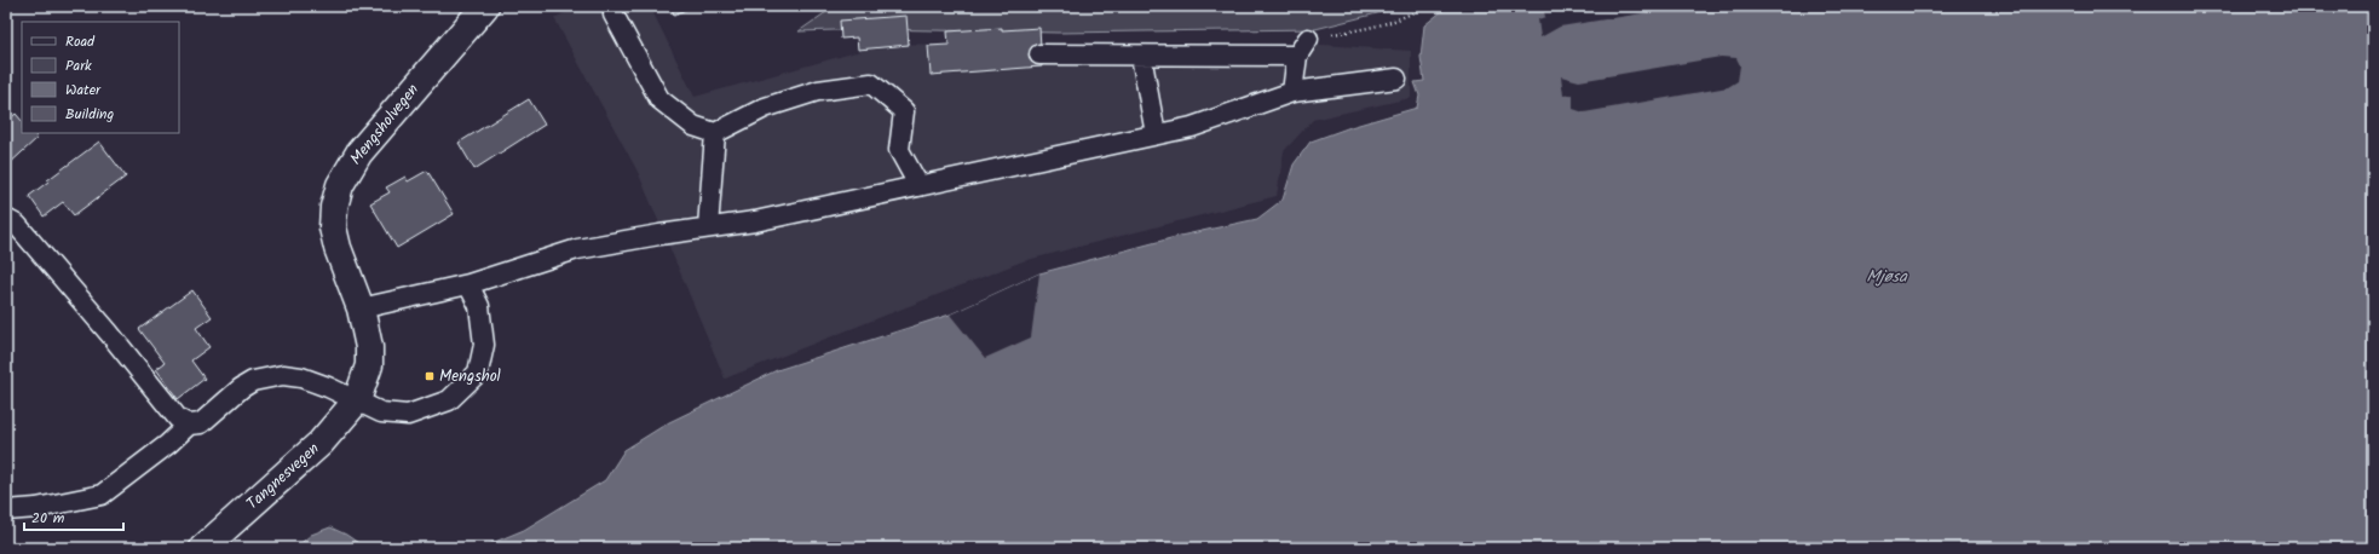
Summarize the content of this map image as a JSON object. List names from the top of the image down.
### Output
{
  "streets": {
    "main road": ["Mengsholvegen", "Tangnesvegen"]
  },
  "crossings": [
    ["Mengsholvegen", "Tangnesvegen"]
  ],
  "water": ["Mjøsa"],
  "places": {
    "transit": ["Mengshol"]
  },
  "legend": [
    "Road",
    "Park",
    "Water",
    "Building"
  ],
  "scale_bar": "20 m"
}
